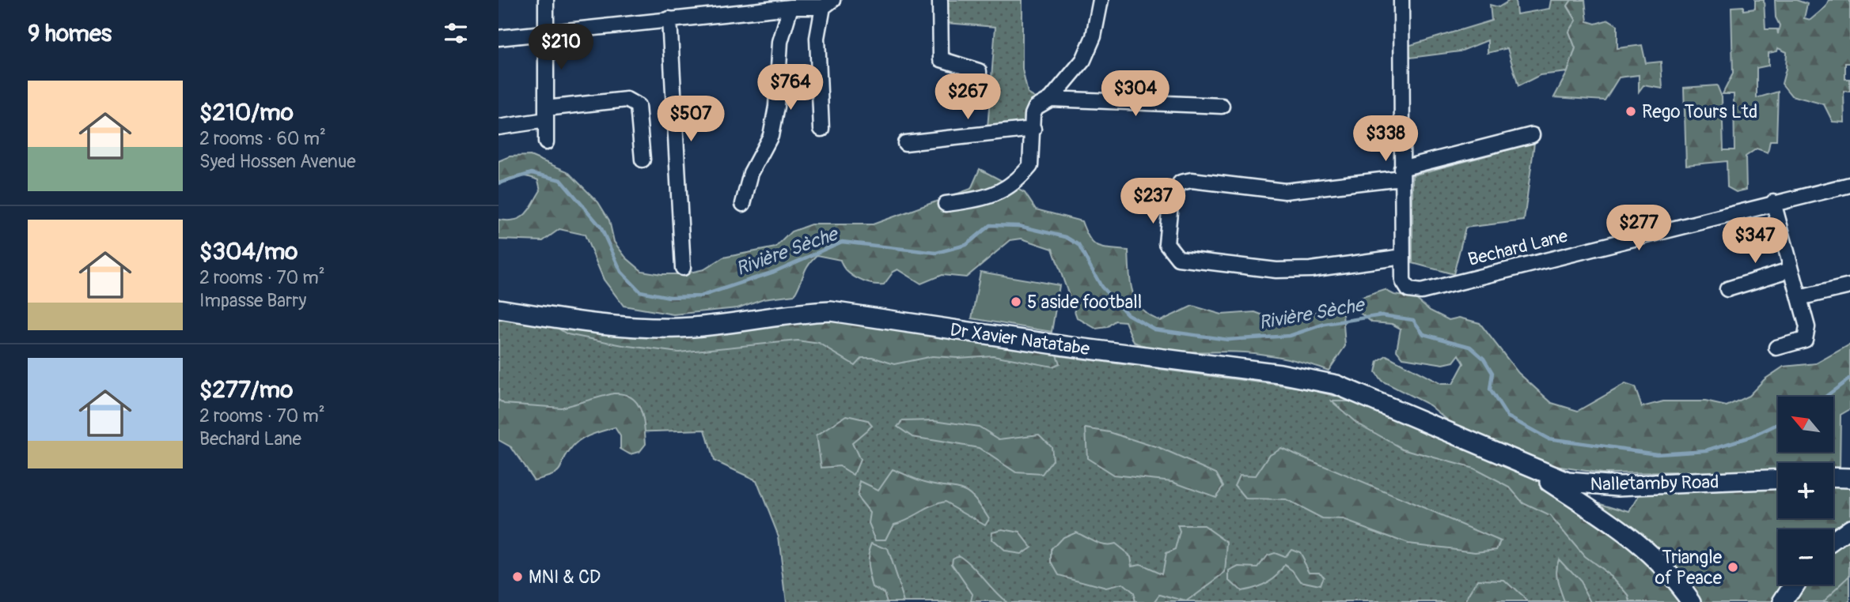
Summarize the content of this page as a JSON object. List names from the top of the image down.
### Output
{
  "streets": {
    "main road": ["Dr Xavier Natatabe", "Nalletamby Road"],
    "street": ["Bechard Lane"]
  },
  "crossings": [
    ["Dr Xavier Natatabe", "Nalletamby Road"]
  ],
  "water": ["Rivière Sèche"],
  "places": [
    "Rego Tours Ltd",
    "5 aside football",
    "Triangle of Peace",
    "MNI & CD"
  ],
  "north": "top left",
  "page": {
    "heading": "9 homes",
    "price": [
      "$210",
      "$764",
      "$304",
      "$267",
      "$507",
      "$338",
      "$237",
      "$277",
      "$347"
    ],
    "list": [
      {
        "name": "$210/mo",
        "note": "2 rooms · 60 m² · Syed Hossen Avenue"
      },
      {
        "name": "$304/mo",
        "note": "2 rooms · 70 m² · Impasse Barry"
      },
      {
        "name": "$277/mo",
        "note": "2 rooms · 70 m² · Bechard Lane"
      }
    ],
    "map_buttons": ["+", "−"]
  }
}
